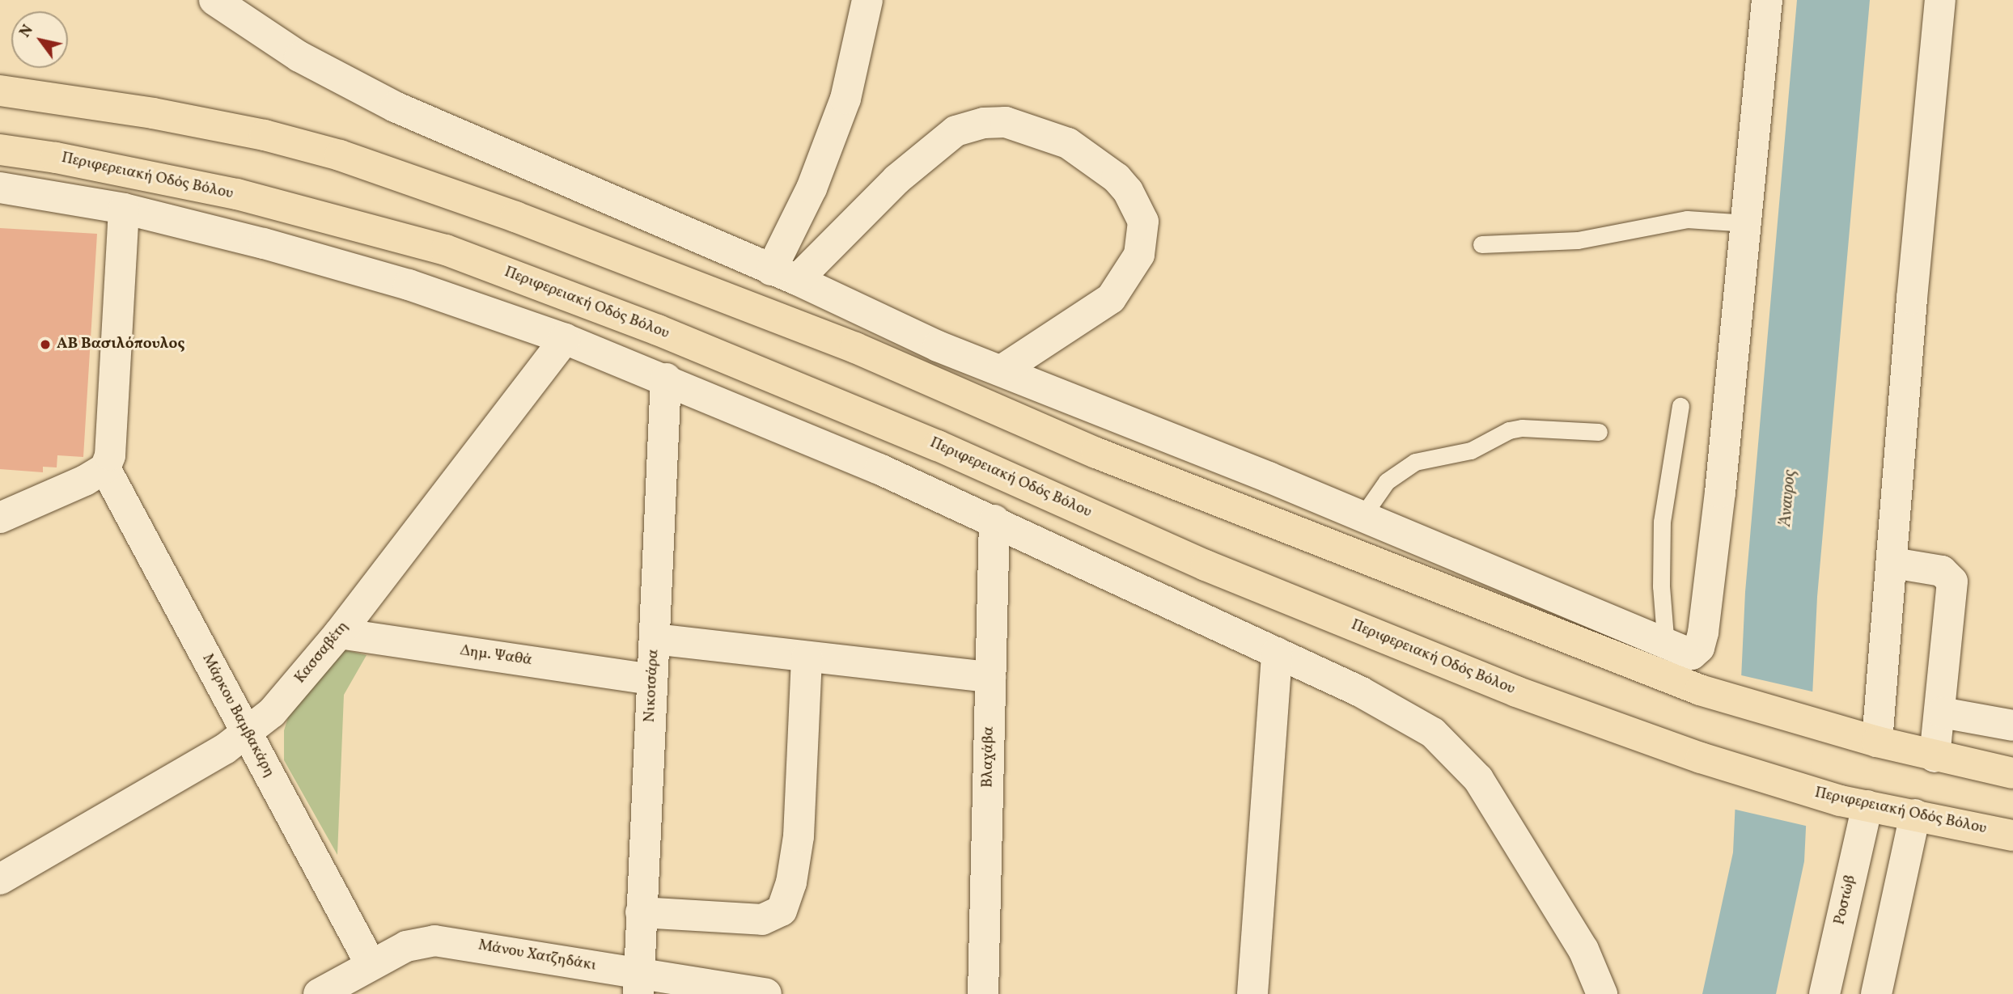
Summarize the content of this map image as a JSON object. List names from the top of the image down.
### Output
{
  "streets": {
    "main road": ["Περιφερειακή Οδός Βόλου"],
    "street": [
      "Κασσαβέτη",
      "Δημ. Ψαθά",
      "Νικοτσάρα",
      "Μάρκου Βαμβακάρη",
      "Βλαχάβα",
      "Ροστώβ",
      "Μάνου Χατζηδάκι"
    ]
  },
  "crossings": [
    ["Περιφερειακή Οδός Βόλου", "Ροστώβ"],
    ["Κασσαβέτη", "Δημ. Ψαθά"],
    ["Κασσαβέτη", "Μάρκου Βαμβακάρη"],
    ["Δημ. Ψαθά", "Νικοτσάρα"],
    ["Νικοτσάρα", "Μάνου Χατζηδάκι"],
    ["Μάρκου Βαμβακάρη", "Μάνου Χατζηδάκι"]
  ],
  "water": ["Άναυρος"],
  "places": ["ΑΒ Βασιλόπουλος"],
  "north": "top left"
}
